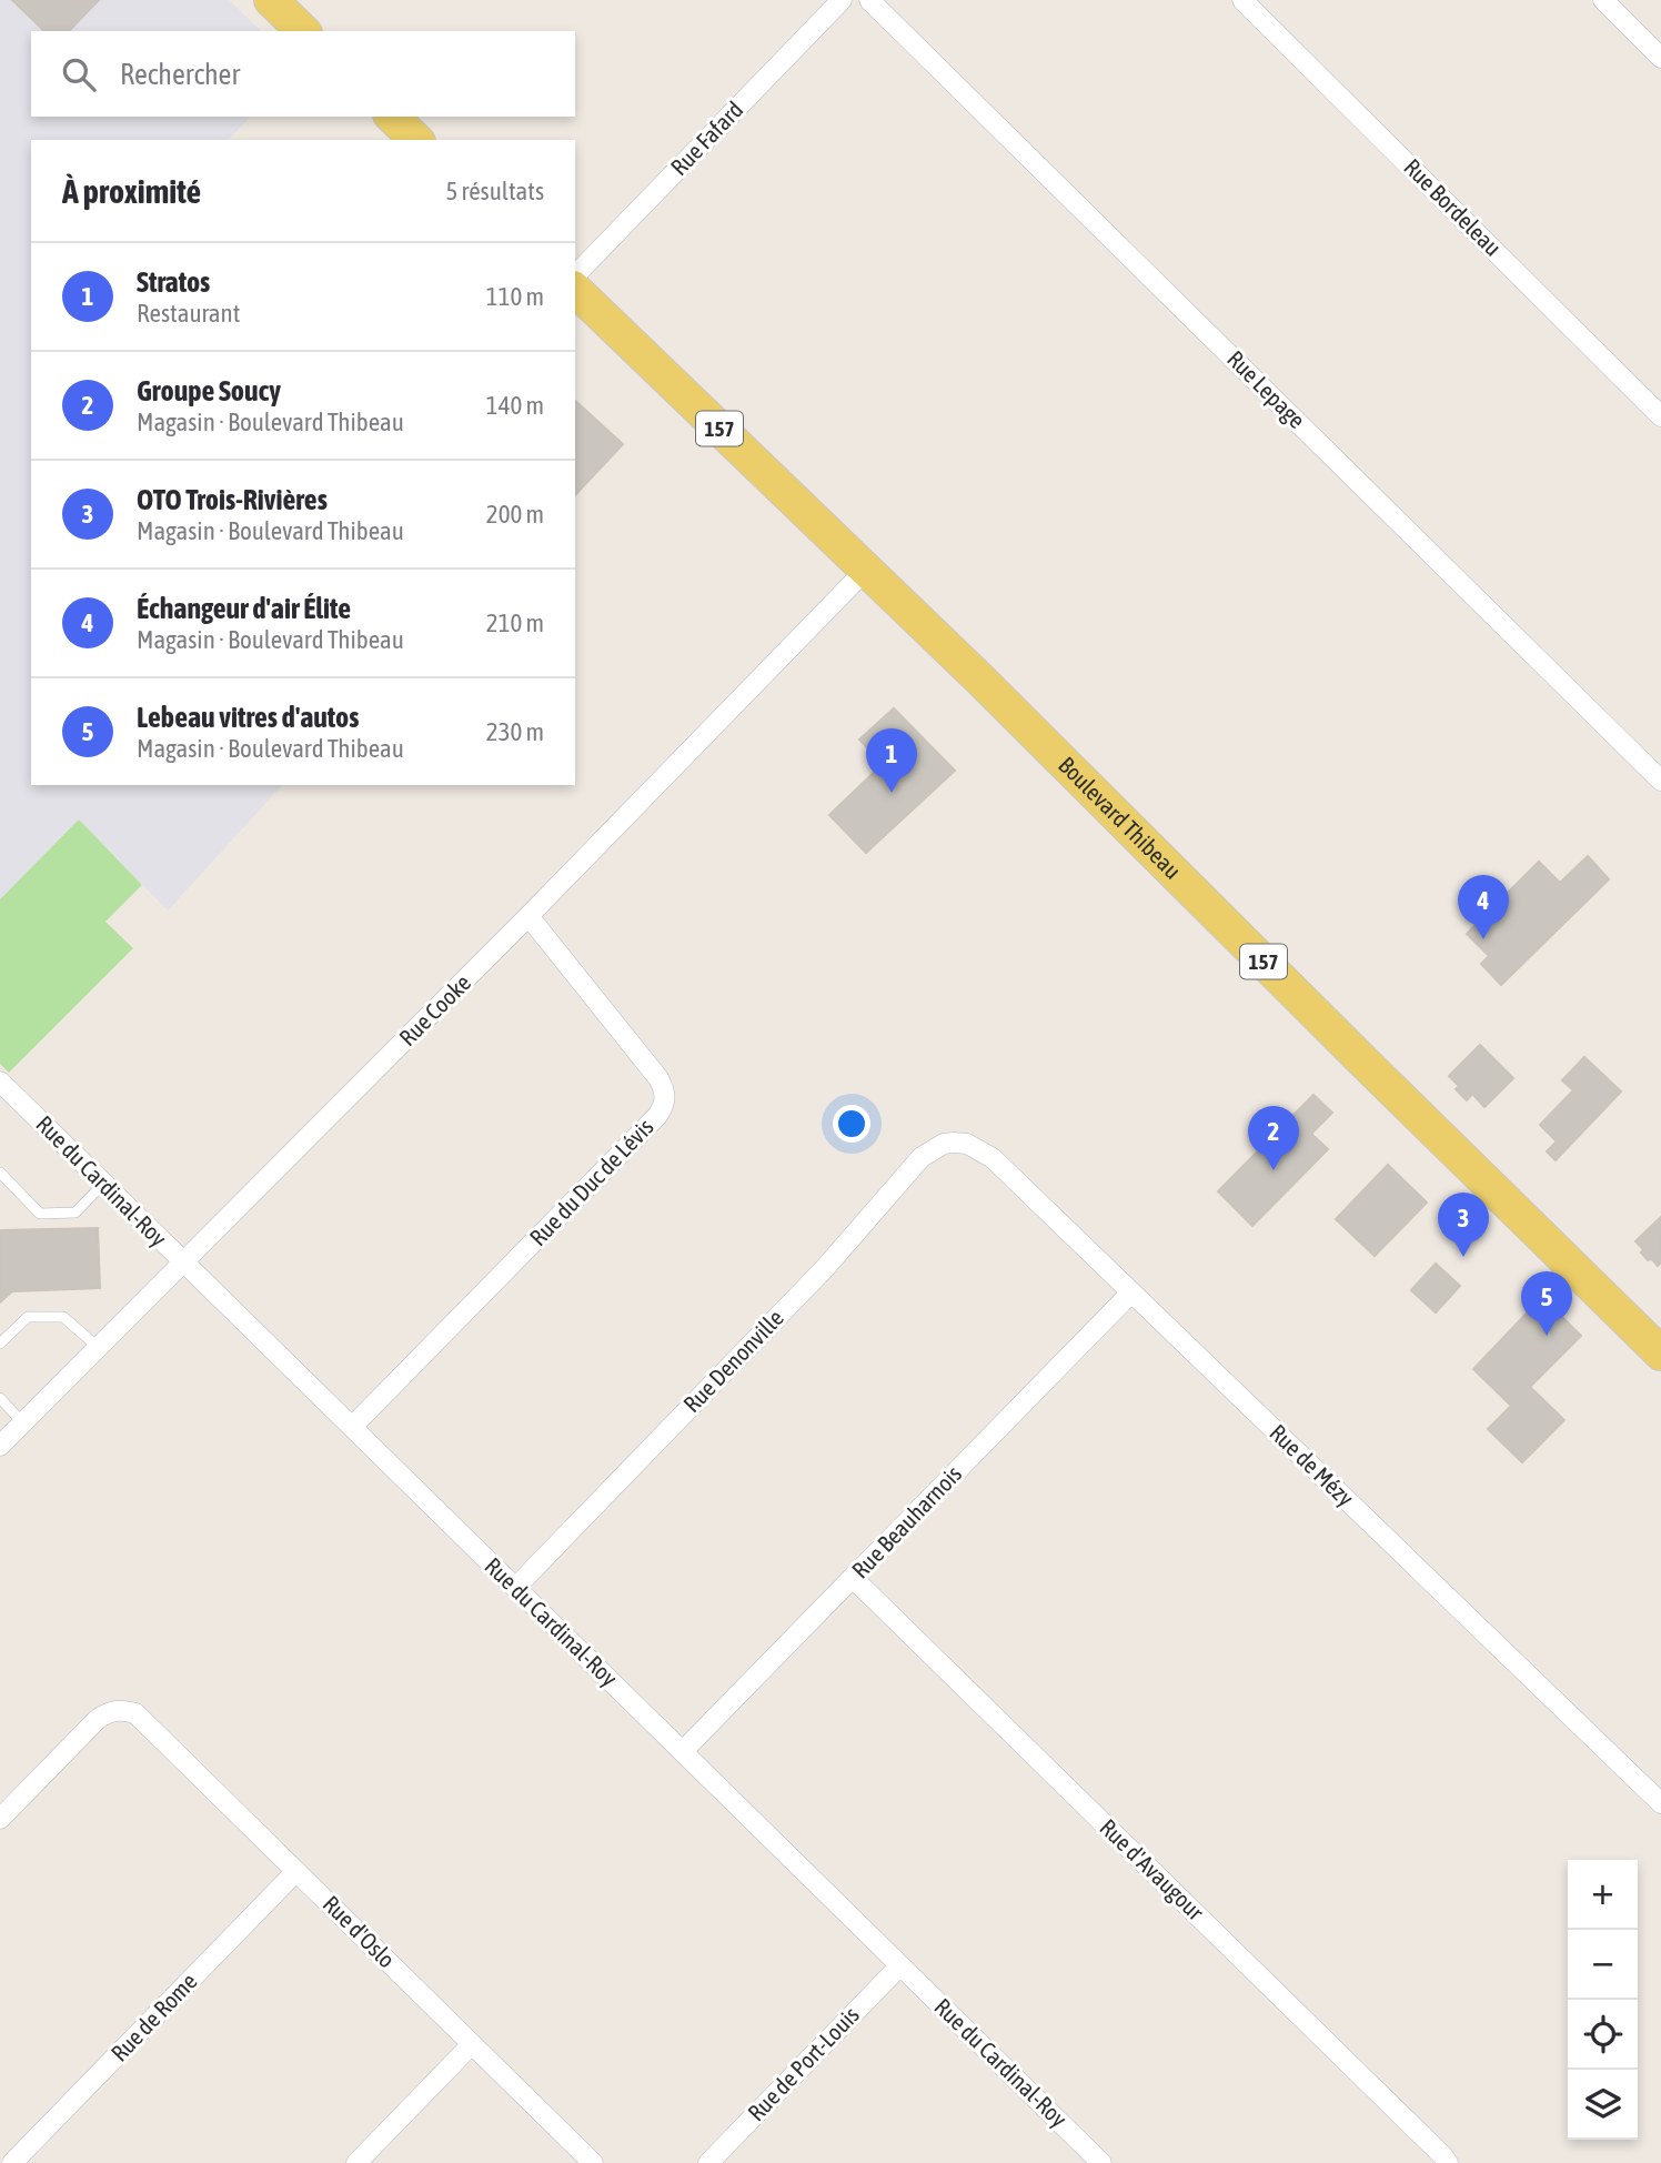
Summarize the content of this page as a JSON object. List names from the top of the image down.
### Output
{
  "streets": {
    "main road": ["157", "Boulevard Thibeau"],
    "street": [
      "Rue Fafard",
      "Rue Bordeleau",
      "Rue Lepage",
      "Rue Cooke",
      "Rue du Cardinal-Roy",
      "Rue du Duc de Lévis",
      "Rue Denonville",
      "Rue de Mézy",
      "Rue Beauharnois",
      "Rue d'Avaugour",
      "Rue d'Oslo",
      "Rue de Rome",
      "Rue de Port-Louis"
    ]
  },
  "crossings": [
    ["Boulevard Thibeau", "Rue Cooke"],
    ["Rue Cooke", "Rue du Cardinal-Roy"],
    ["Rue Cooke", "Rue du Duc de Lévis"],
    ["Rue du Cardinal-Roy", "Rue du Duc de Lévis"],
    ["Rue du Cardinal-Roy", "Rue Denonville"],
    ["Rue du Cardinal-Roy", "Rue Beauharnois"],
    ["Rue du Cardinal-Roy", "Rue de Port-Louis"],
    ["Rue Denonville", "Rue de Mézy"],
    ["Rue de Mézy", "Rue Beauharnois"],
    ["Rue Beauharnois", "Rue d'Avaugour"],
    ["Rue d'Oslo", "Rue de Rome"]
  ],
  "page": {
    "search": "Rechercher",
    "heading": ["À proximité", "5 résultats"],
    "list": [
      {
        "mark": "1",
        "name": "Stratos",
        "note": "Restaurant",
        "value": "110 m"
      },
      {
        "mark": "2",
        "name": "Groupe Soucy",
        "note": "Magasin · Boulevard Thibeau",
        "value": "140 m"
      },
      {
        "mark": "3",
        "name": "OTO Trois-Rivières",
        "note": "Magasin · Boulevard Thibeau",
        "value": "200 m"
      },
      {
        "mark": "4",
        "name": "Échangeur d'air Élite",
        "note": "Magasin · Boulevard Thibeau",
        "value": "210 m"
      },
      {
        "mark": "5",
        "name": "Lebeau vitres d'autos",
        "note": "Magasin · Boulevard Thibeau",
        "value": "230 m"
      }
    ],
    "pins": [
      "1",
      "4",
      "2",
      "3",
      "5"
    ],
    "map_buttons": ["+", "−"]
  }
}
